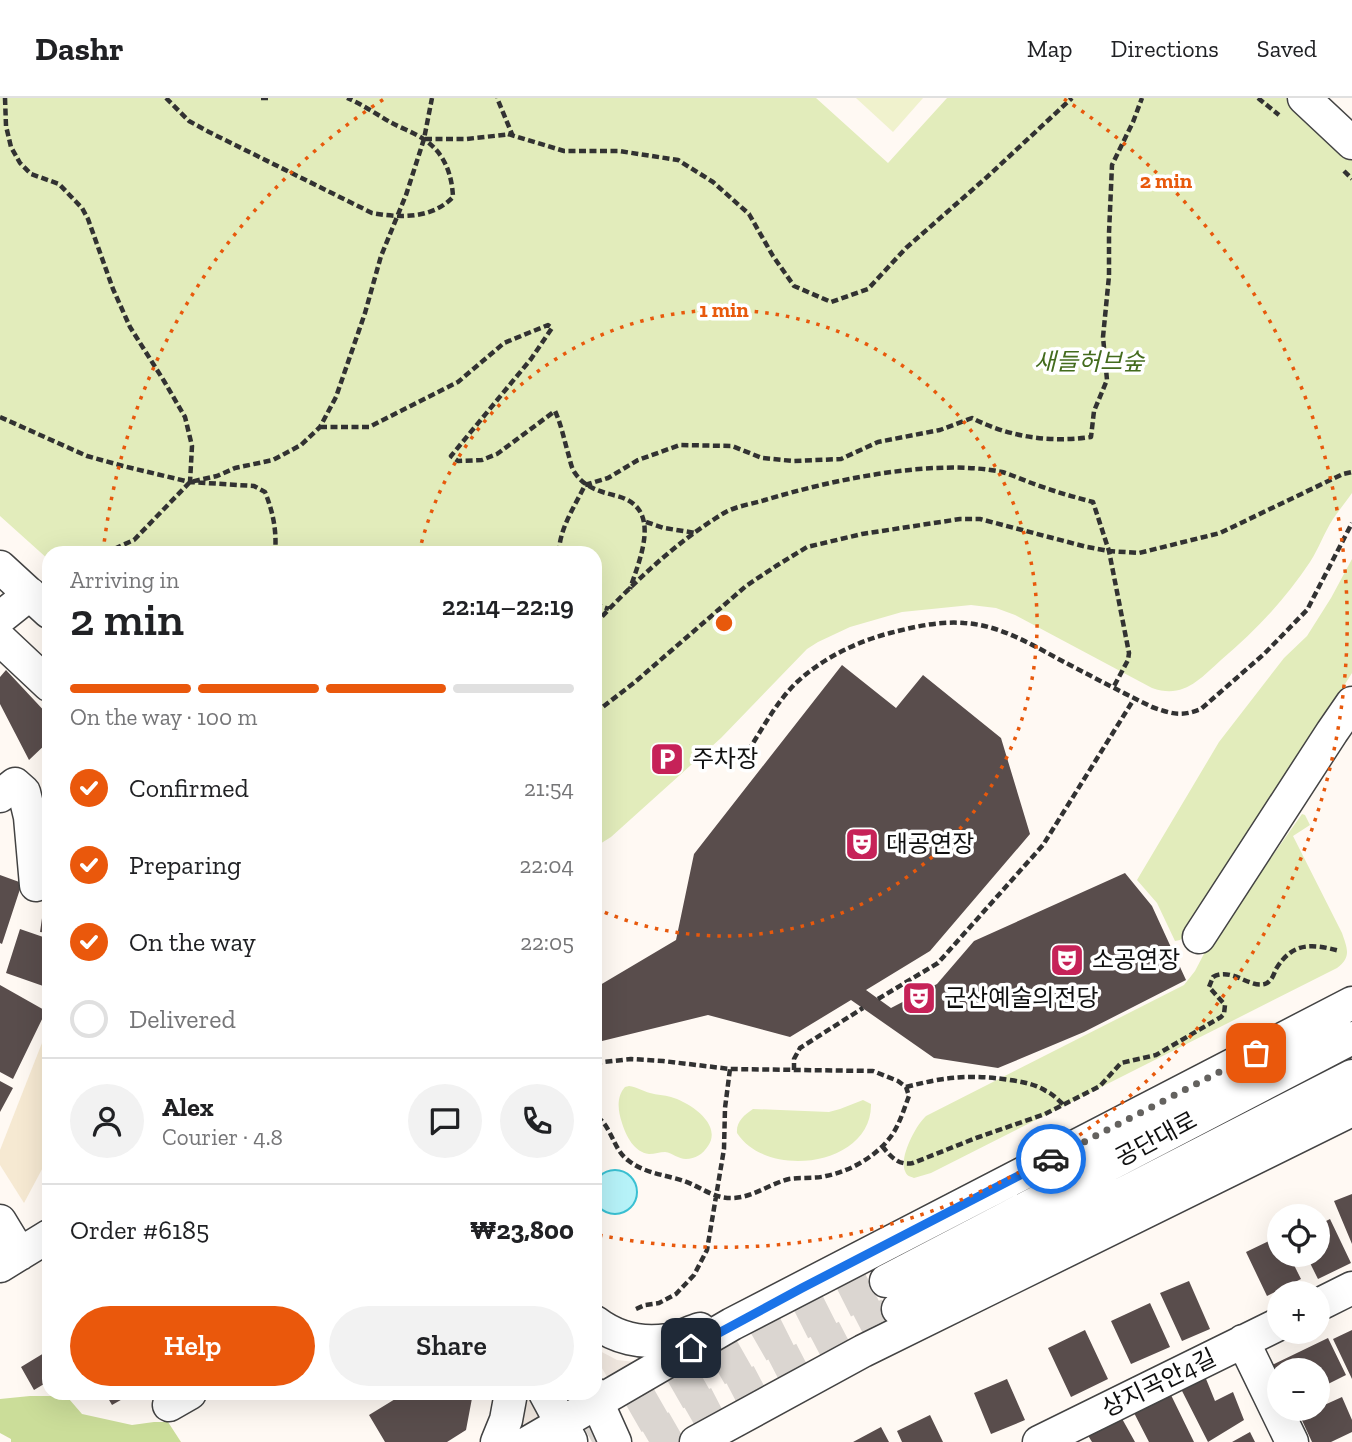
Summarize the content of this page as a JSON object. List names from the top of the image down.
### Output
{
  "streets": {
    "street": ["공단대로", "상지곡안4길"]
  },
  "parks": ["새들허브숲"],
  "places": {
    "parking": ["주차장"],
    "theatre": ["대공연장", "소공연장", "군산예술의전당"]
  },
  "page": {
    "header": "Dashr",
    "nav": ["Map", "Directions", "Saved"],
    "heading": ["2 min", "Arriving in", "22:14–22:19"],
    "panel": [
      "Alex",
      "Courier · 4.8",
      "Order #6185",
      "₩23,800"
    ],
    "bar": "On the way · 100 m",
    "list": [
      ["Confirmed", "21:54"],
      ["Preparing", "22:04"],
      ["On the way", "22:05"],
      "Delivered"
    ],
    "map_buttons": ["+", "−"],
    "buttons": ["Help", "Share"]
  },
  "rings": ["2 min", "1 min"]
}
